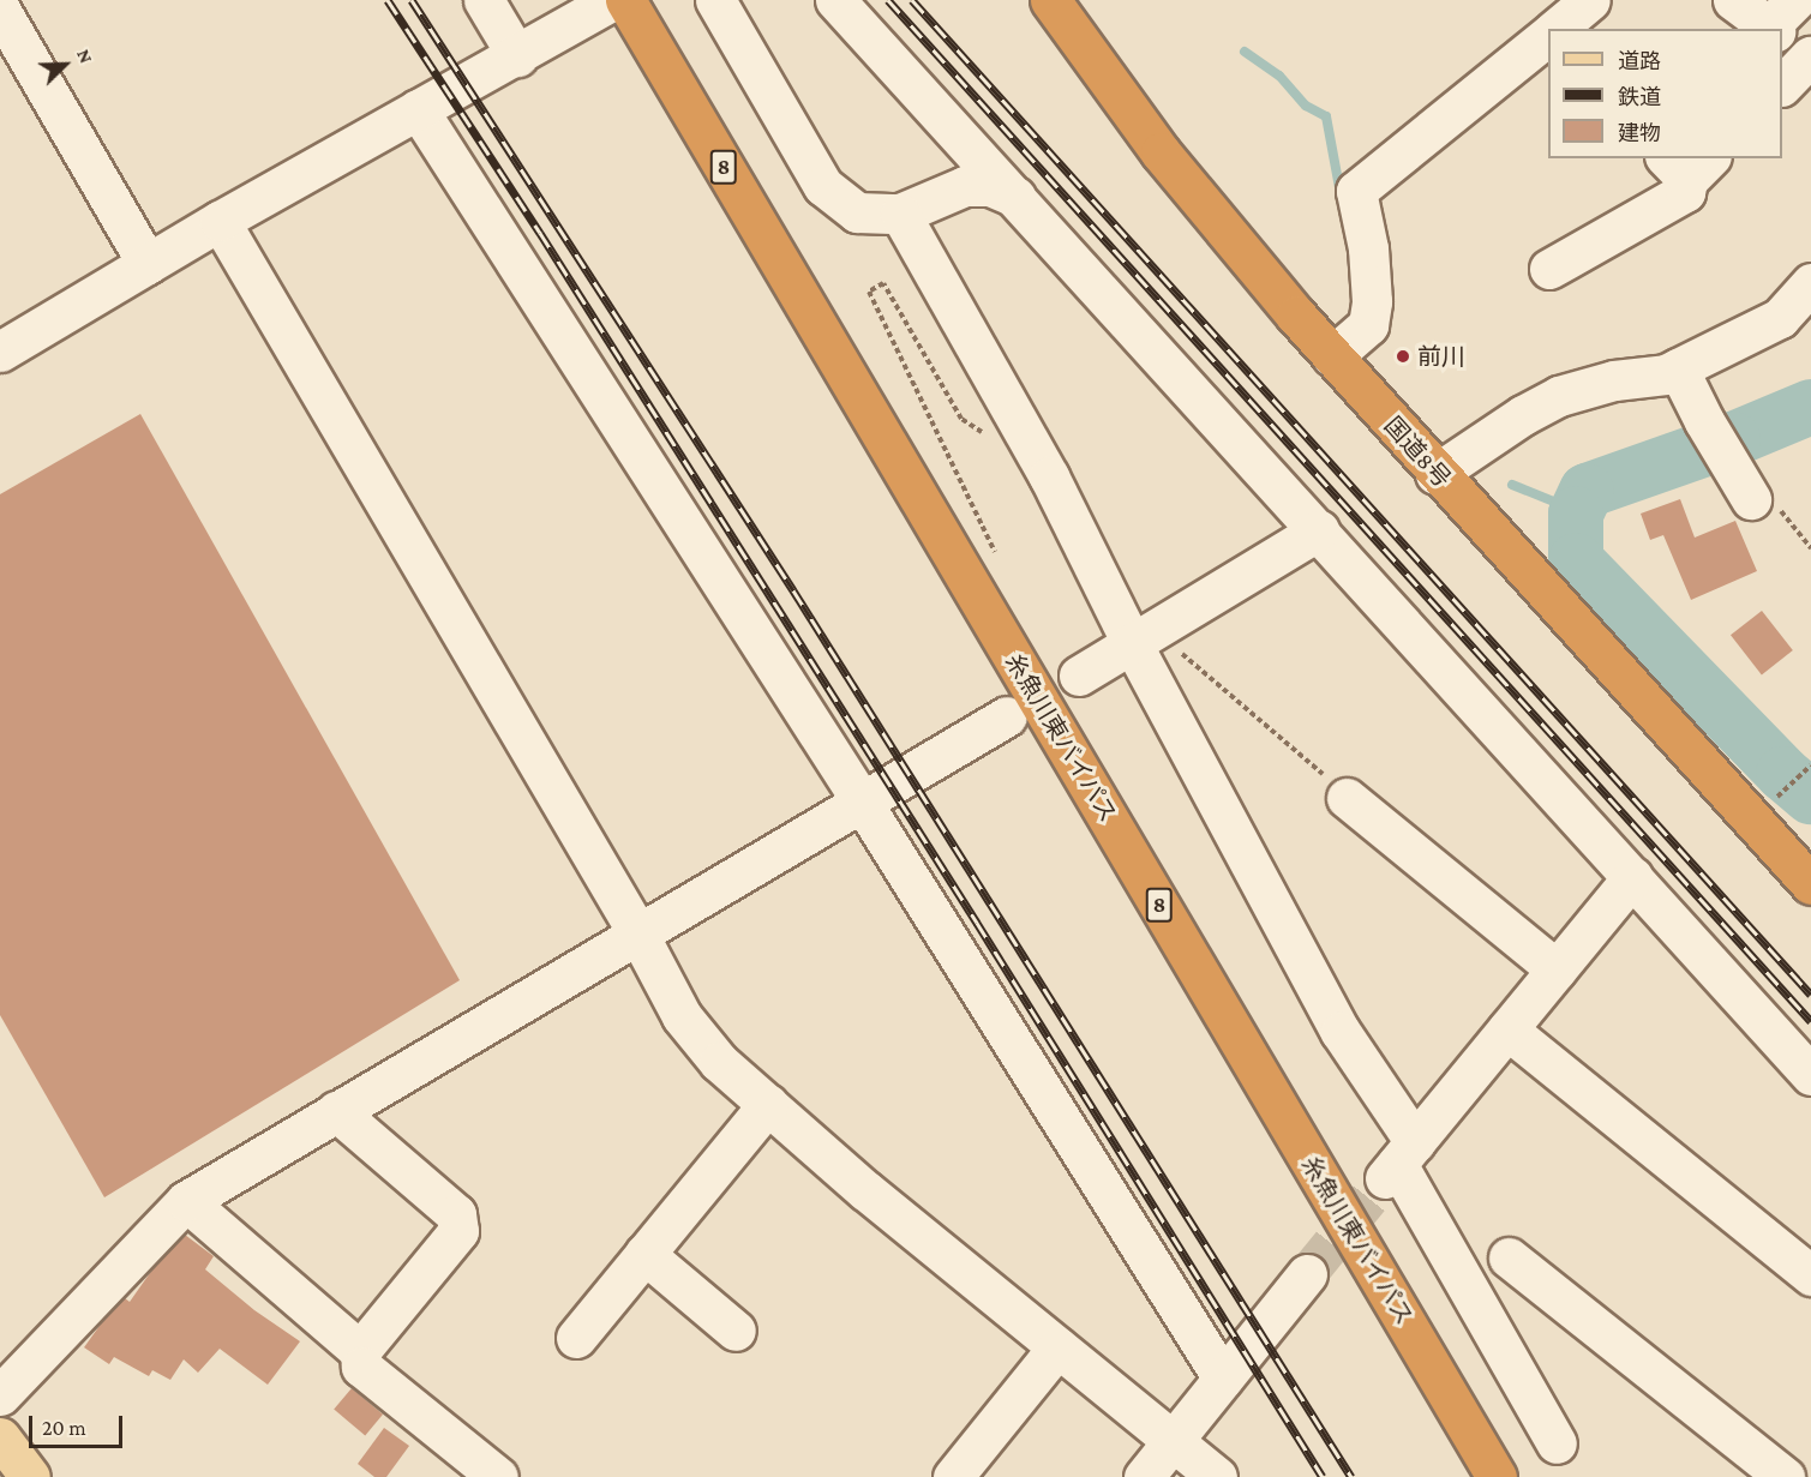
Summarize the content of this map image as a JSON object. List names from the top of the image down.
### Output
{
  "streets": {
    "highway": ["8", "国道8号", "糸魚川東バイパス"]
  },
  "places": ["前川"],
  "legend": ["道路", "鉄道", "建物"],
  "scale_bar": "20 m",
  "north": "top right"
}
